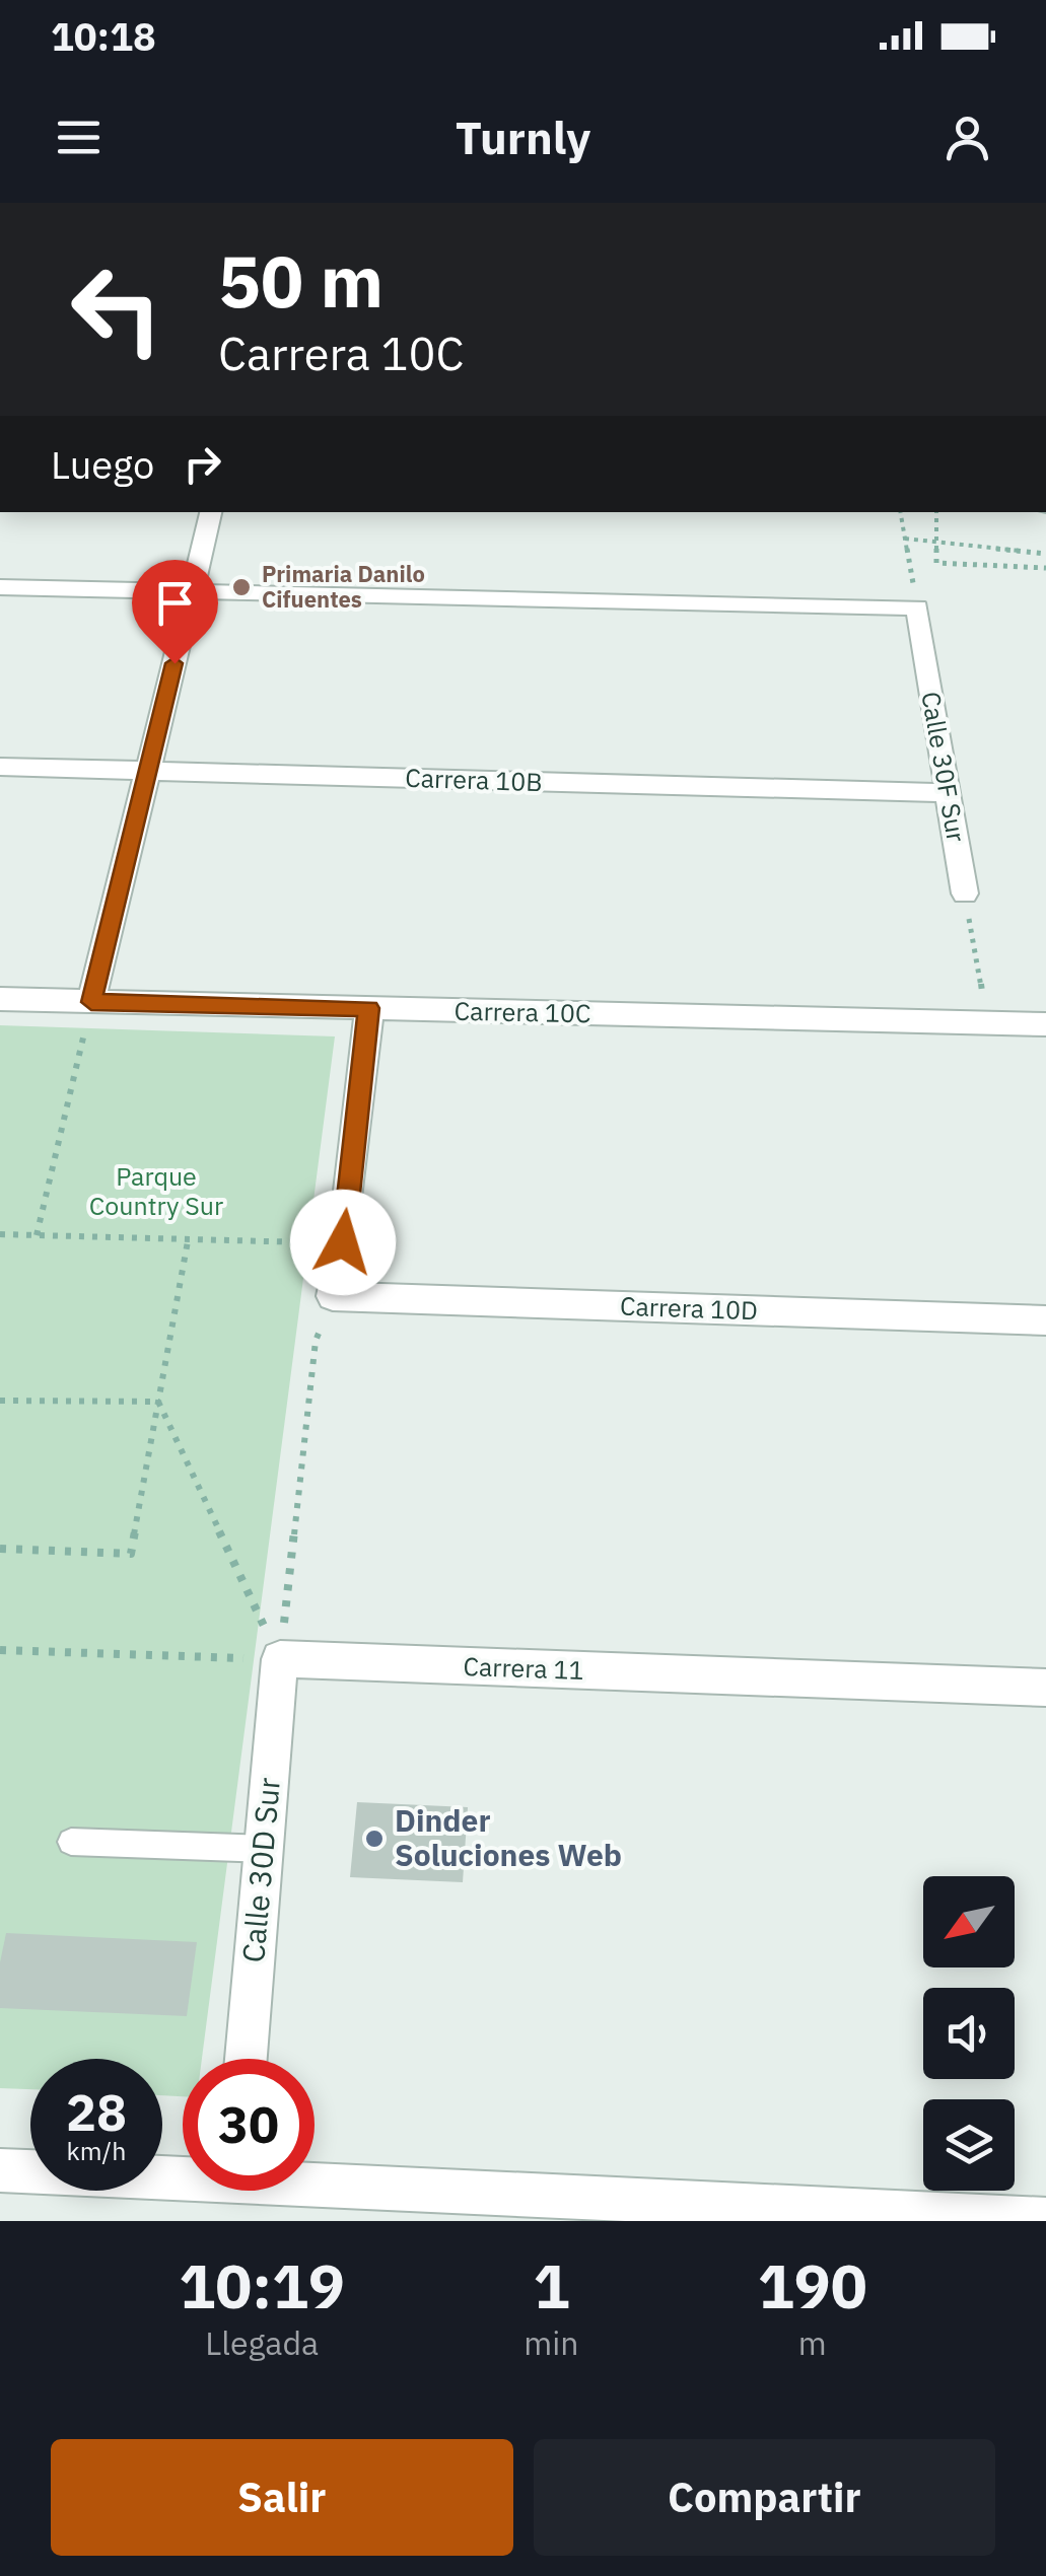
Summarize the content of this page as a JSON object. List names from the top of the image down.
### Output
{
  "streets": {
    "street": [
      "Calle 30F Sur",
      "Carrera 10B",
      "Carrera 10C",
      "Carrera 10D",
      "Carrera 11",
      "Calle 30D Sur"
    ]
  },
  "crossings": [
    ["Calle 30F Sur", "Carrera 10B"],
    ["Carrera 11", "Calle 30D Sur"]
  ],
  "parks": ["Parque Country Sur"],
  "places": ["Primaria Danilo Cifuentes", "Dinder Soluciones Web"],
  "north": "bottom left",
  "page": {
    "status": "10:18",
    "header": "Turnly",
    "turn": ["50 m", "Carrera 10C"],
    "then": "Luego",
    "speed": "28 km/h",
    "limit": "30",
    "eta": [
      "10:19",
      "Llegada",
      "1",
      "min",
      "190",
      "m"
    ],
    "buttons": ["Salir", "Compartir"]
  }
}
